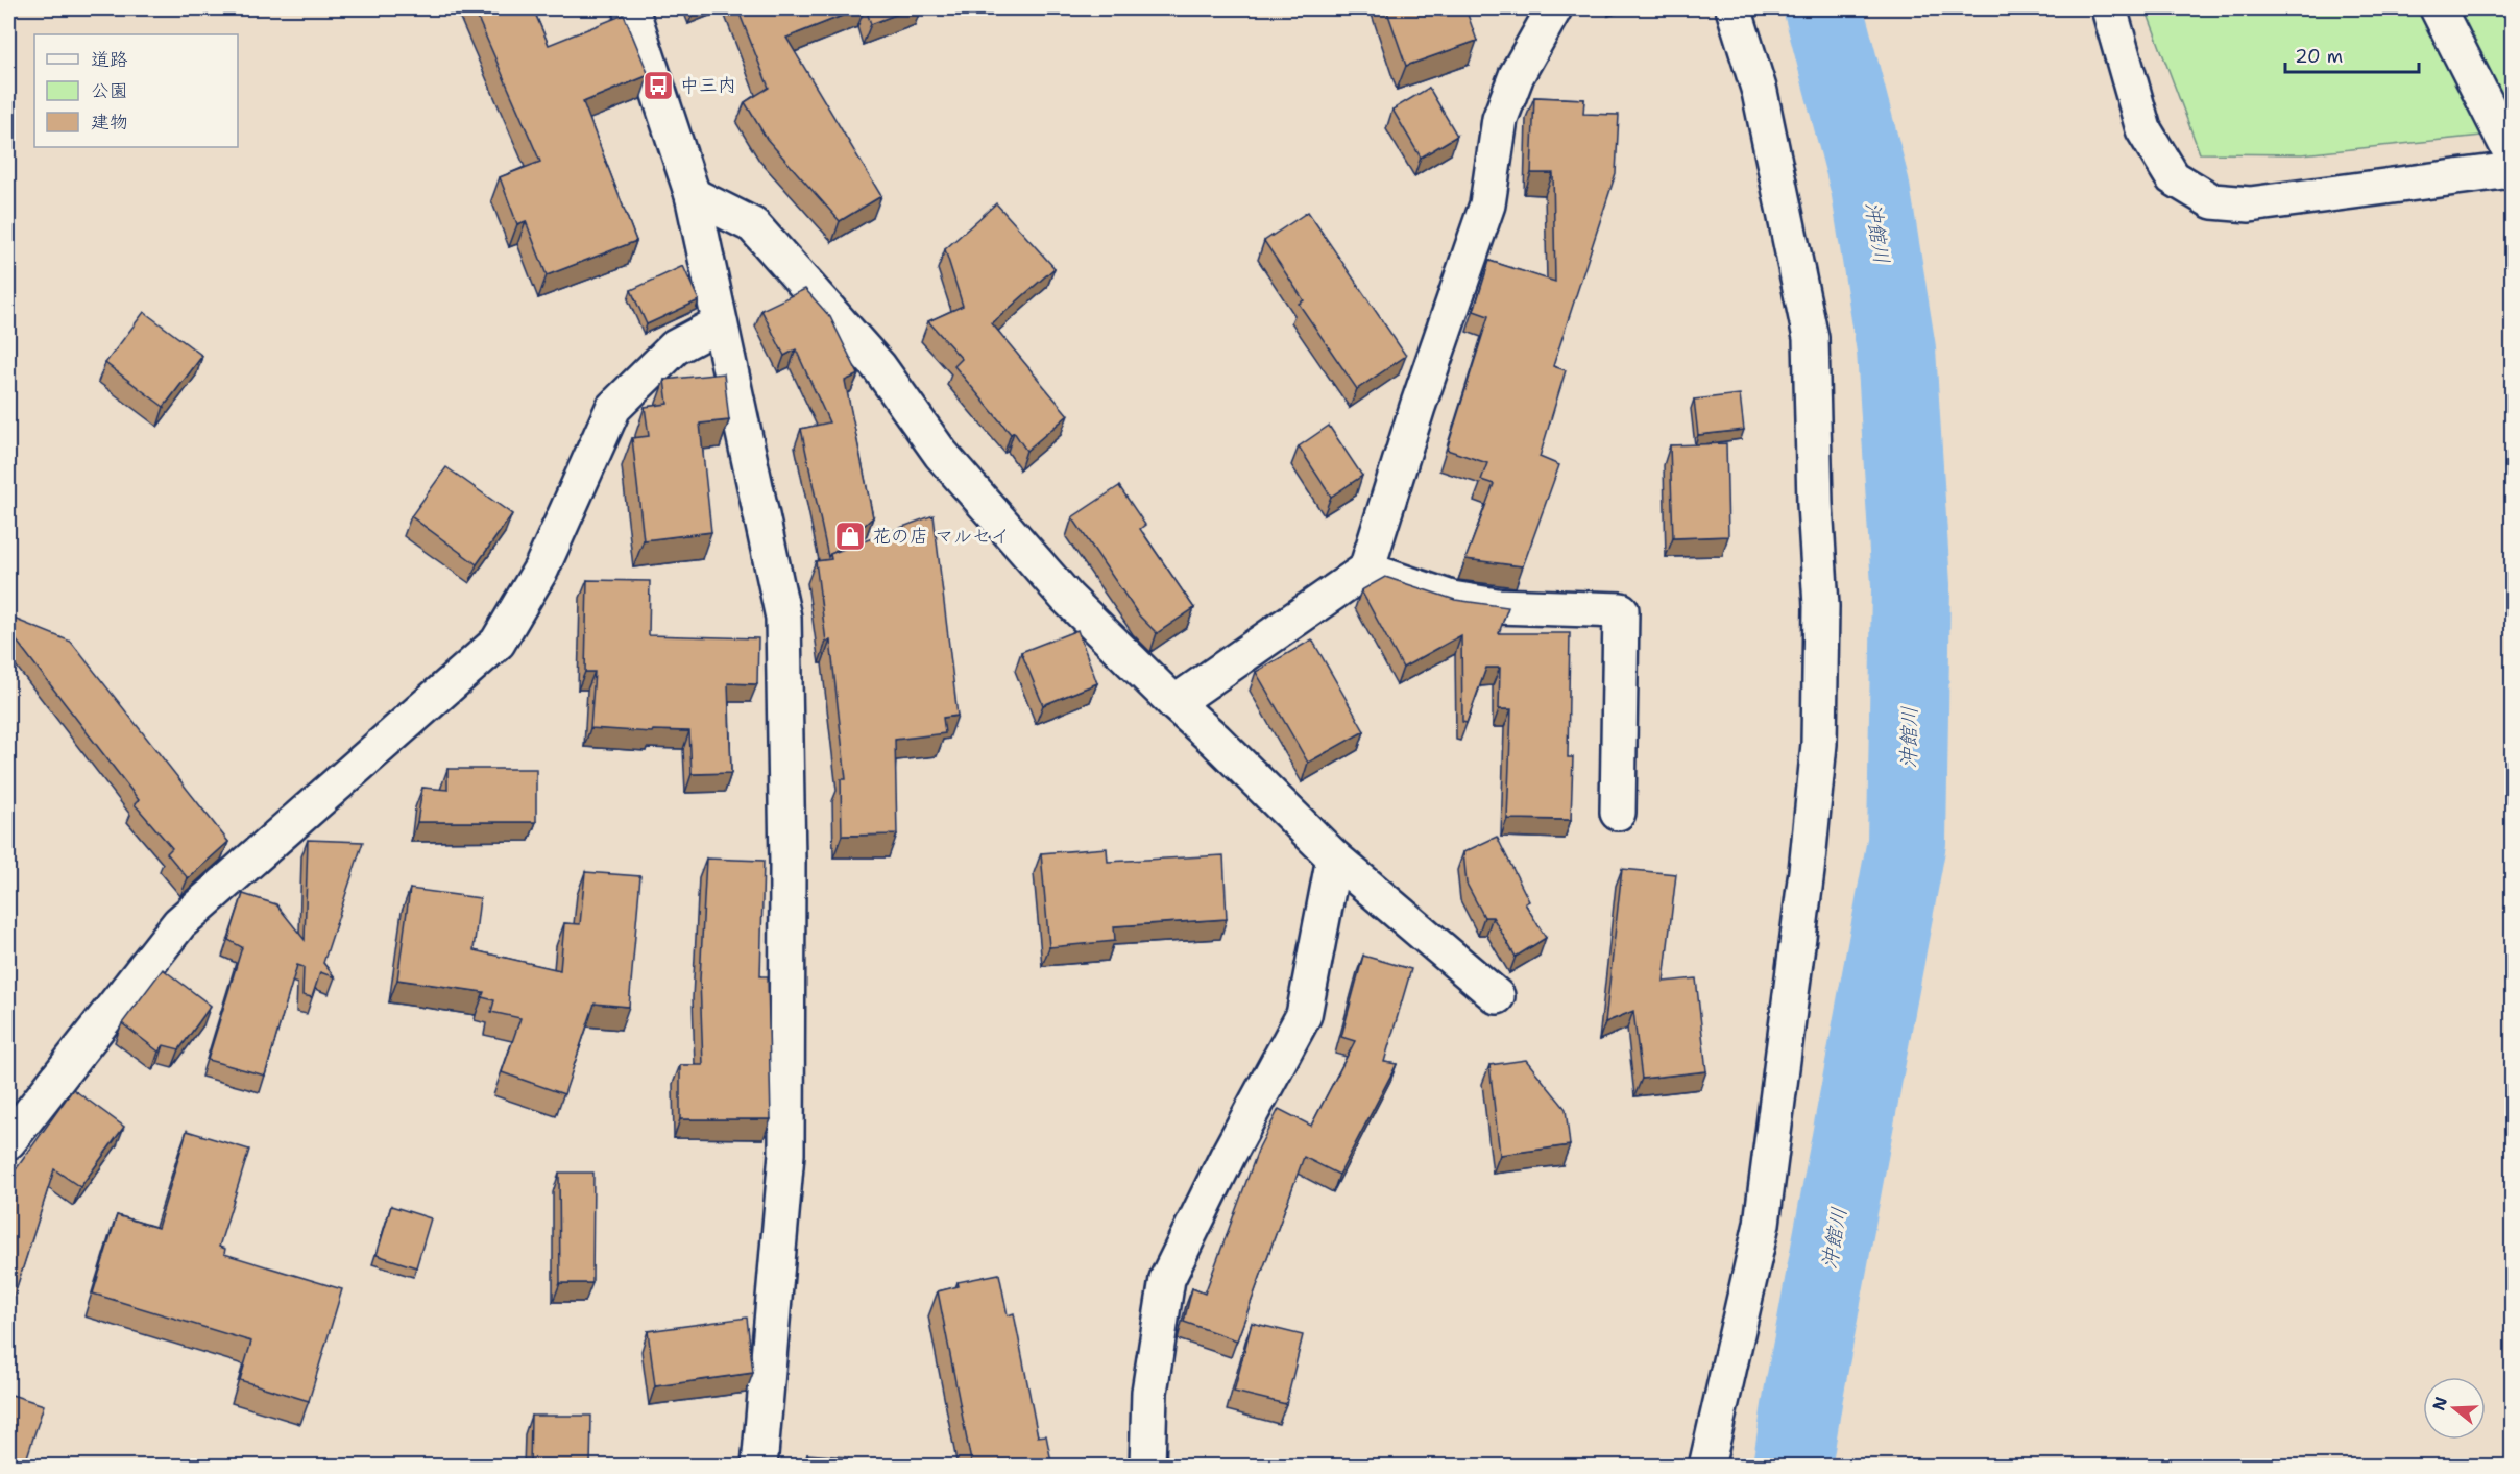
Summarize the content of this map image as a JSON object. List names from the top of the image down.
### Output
{
  "water": ["沖館川"],
  "places": {
    "bus stop": ["中三内"],
    "shop": ["花の店 マルセイ"]
  },
  "legend": ["道路", "公園", "建物"],
  "scale_bar": "20 m",
  "north": "left"
}
